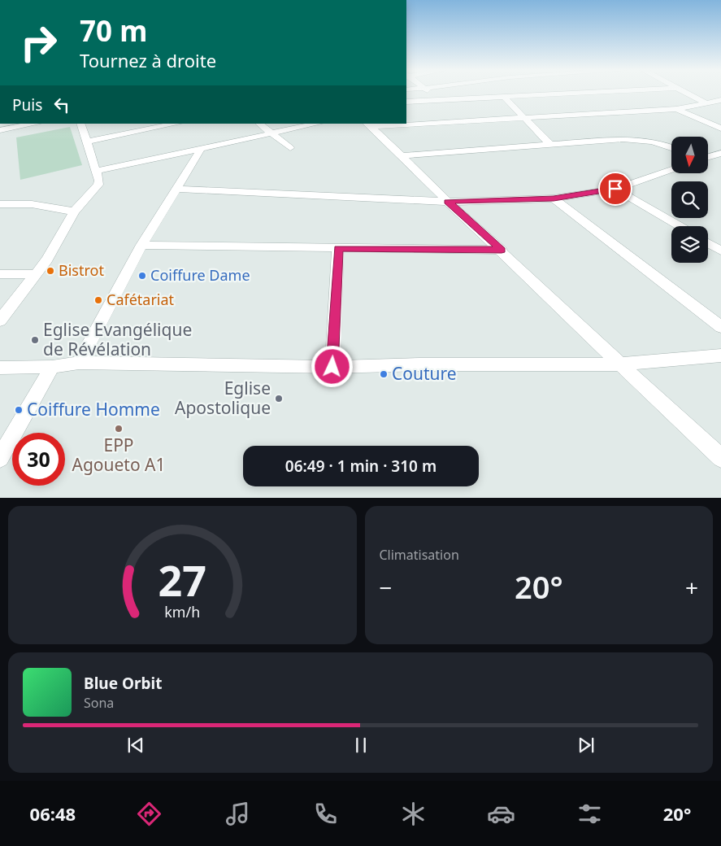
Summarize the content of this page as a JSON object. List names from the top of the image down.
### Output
{
  "places": [
    "Bistrot",
    "Coiffure Dame",
    "Cafétariat",
    "Eglise Evangélique de Révélation",
    "Couture",
    "Eglise Apostolique",
    "Coiffure Homme",
    "EPP Agoueto A1"
  ],
  "north": "bottom",
  "page": {
    "turn": ["70 m", "Tournez à droite"],
    "then": "Puis",
    "limit": "30",
    "trip": "06:49 · 1 min · 310 m",
    "tile": "Climatisation",
    "heat": ["−", "20°", "+"],
    "song": ["Blue Orbit", "Sona"],
    "tabs": ["06:48", "20°"],
    "gauge": ["27", "km/h"]
  }
}
